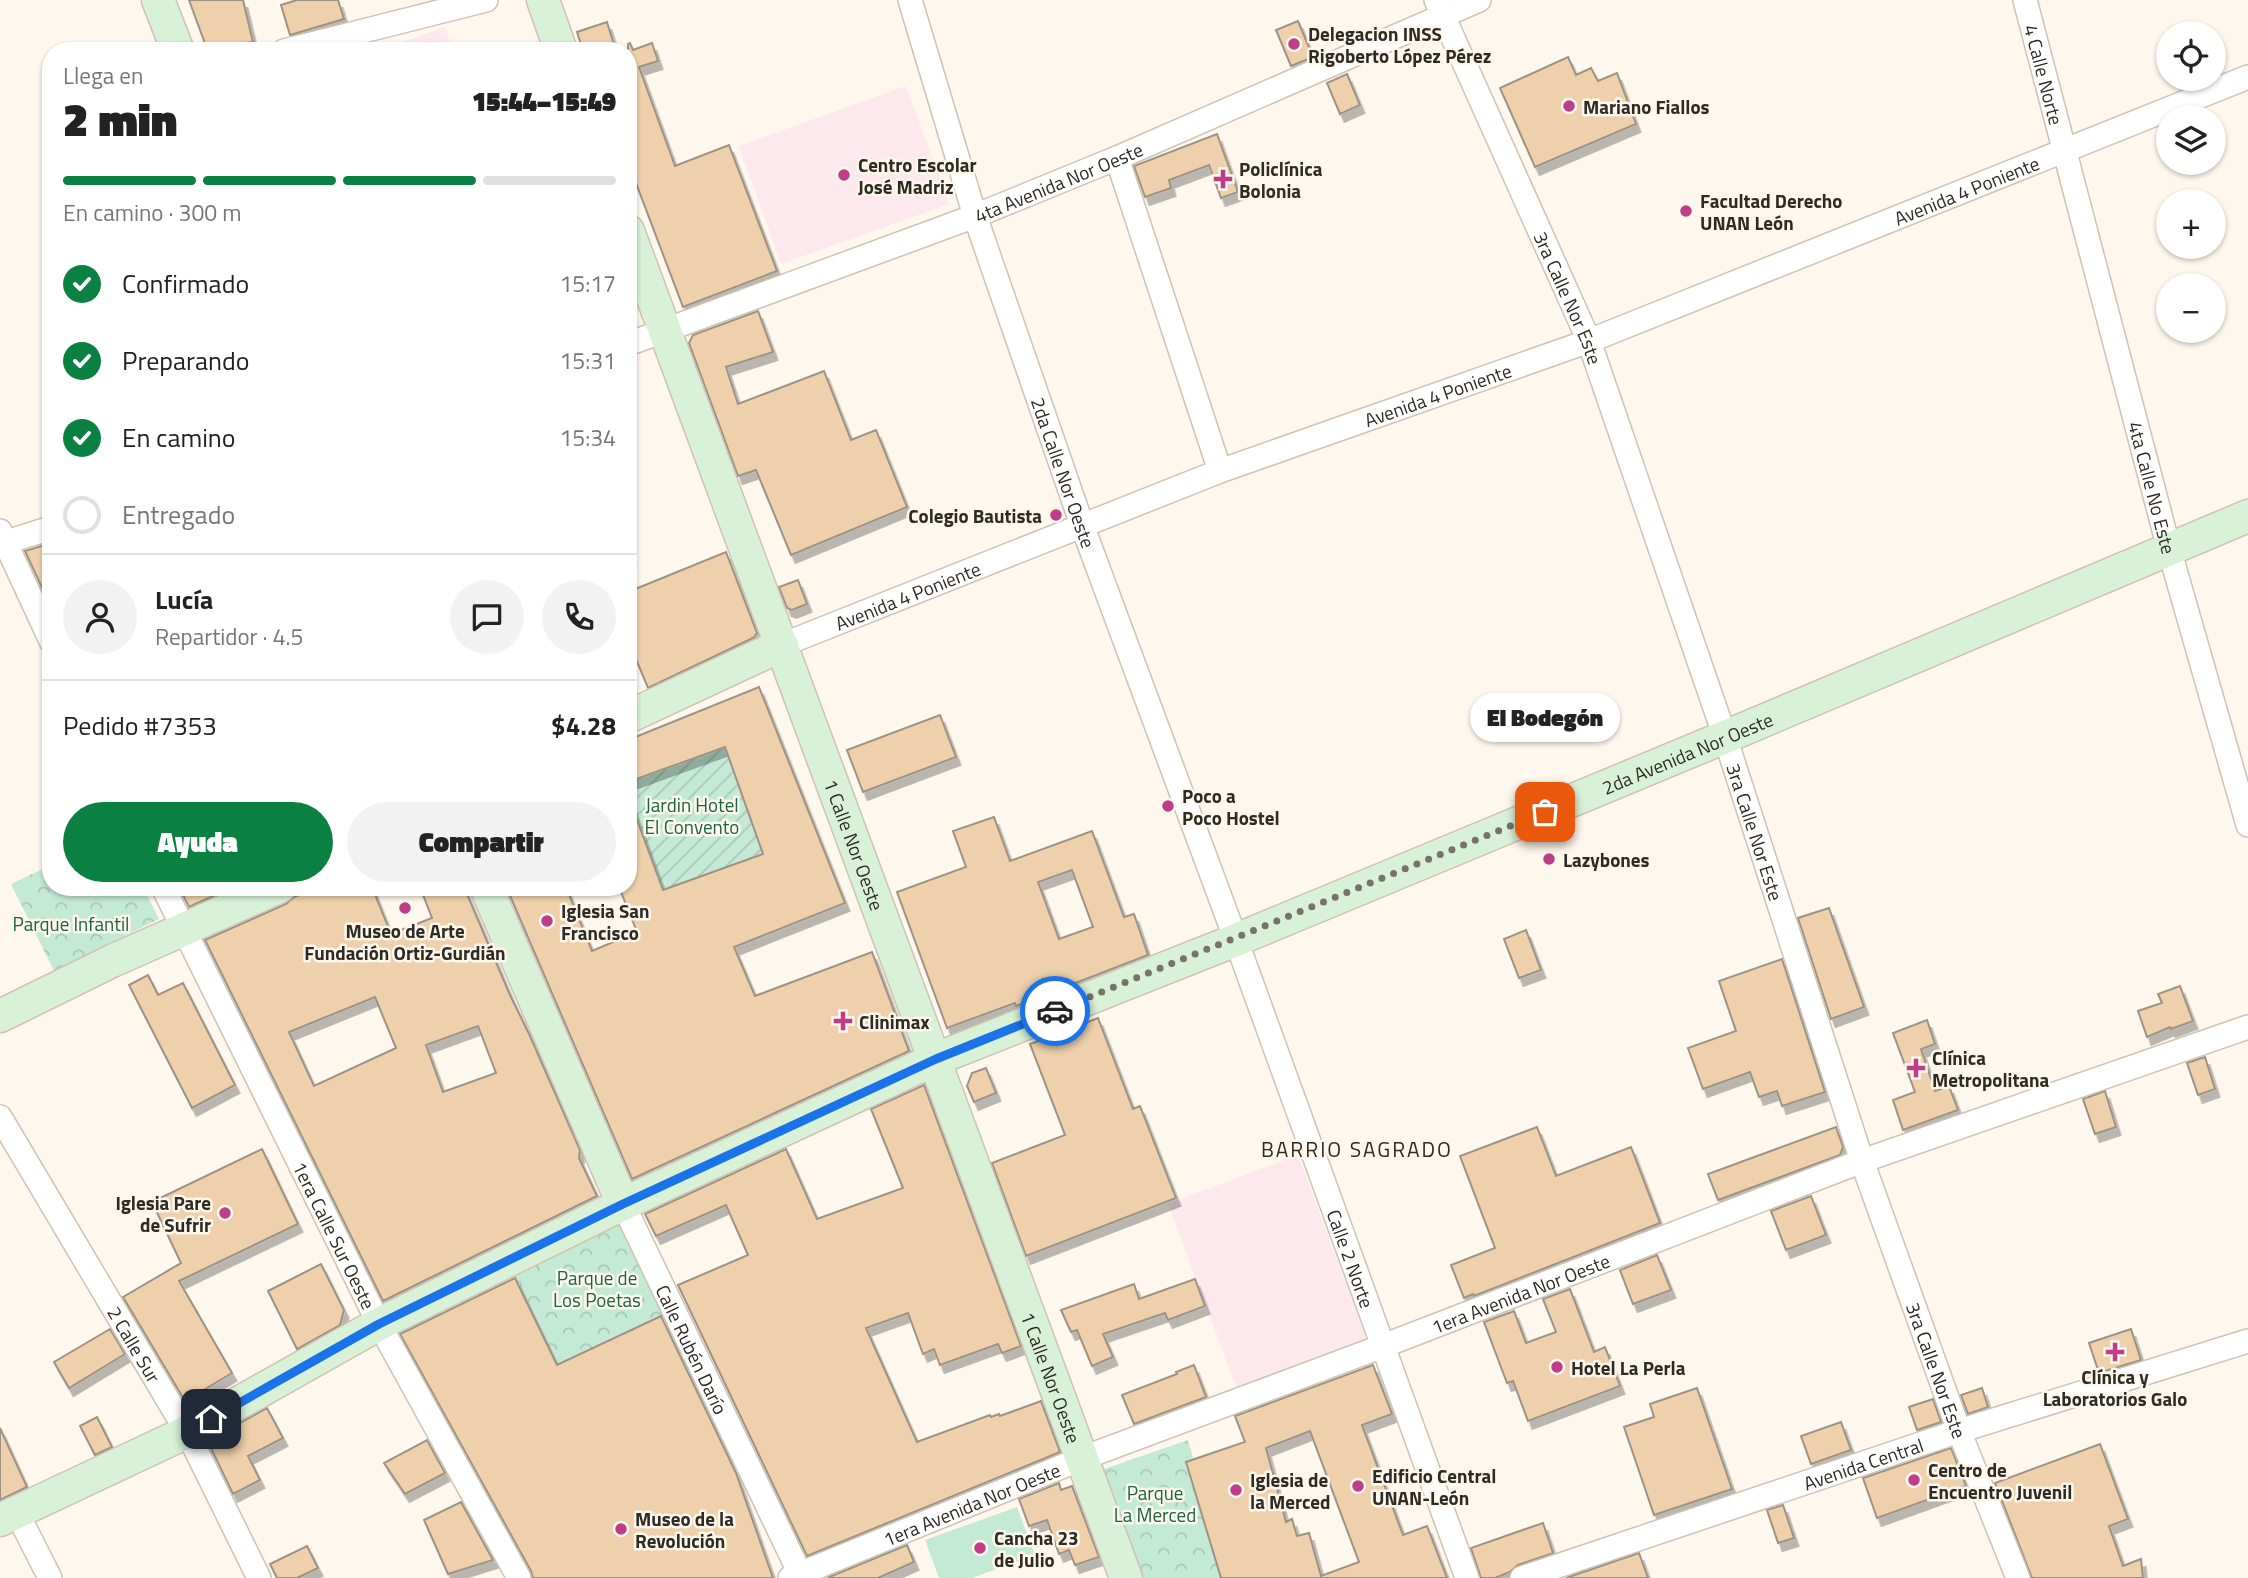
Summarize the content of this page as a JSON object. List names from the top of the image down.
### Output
{
  "streets": {
    "street": [
      "4 Calle Norte",
      "4ta Avenida Nor Oeste",
      "Avenida 4 Poniente",
      "3ra Calle Nor Este",
      "2da Calle Nor Oeste",
      "4ta Calle No Este",
      "2da Avenida Nor Oeste",
      "1 Calle Nor Oeste",
      "1era Calle Sur Oeste",
      "Calle 2 Norte",
      "1era Avenida Nor Oeste",
      "2 Calle Sur",
      "Calle Rubén Darío",
      "Avenida Central"
    ]
  },
  "crossings": [
    ["4 Calle Norte", "Avenida 4 Poniente"],
    ["4 Calle Norte", "4ta Calle No Este"],
    ["4ta Avenida Nor Oeste", "3ra Calle Nor Este"],
    ["4ta Avenida Nor Oeste", "2da Calle Nor Oeste"],
    ["4ta Avenida Nor Oeste", "1 Calle Nor Oeste"],
    ["Avenida 4 Poniente", "3ra Calle Nor Este"],
    ["Avenida 4 Poniente", "2da Calle Nor Oeste"],
    ["Avenida 4 Poniente", "4ta Calle No Este"],
    ["Avenida 4 Poniente", "1 Calle Nor Oeste"],
    ["3ra Calle Nor Este", "2da Avenida Nor Oeste"],
    ["3ra Calle Nor Este", "1era Avenida Nor Oeste"],
    ["3ra Calle Nor Este", "Avenida Central"],
    ["2da Calle Nor Oeste", "2da Avenida Nor Oeste"],
    ["2da Calle Nor Oeste", "Calle 2 Norte"],
    ["4ta Calle No Este", "2da Avenida Nor Oeste"],
    ["2da Avenida Nor Oeste", "1 Calle Nor Oeste"],
    ["2da Avenida Nor Oeste", "1era Calle Sur Oeste"],
    ["2da Avenida Nor Oeste", "Calle 2 Norte"],
    ["2da Avenida Nor Oeste", "2 Calle Sur"],
    ["2da Avenida Nor Oeste", "Calle Rubén Darío"],
    ["1 Calle Nor Oeste", "1era Avenida Nor Oeste"],
    ["Calle 2 Norte", "1era Avenida Nor Oeste"],
    ["1era Avenida Nor Oeste", "Calle Rubén Darío"]
  ],
  "districts": ["BARRIO SAGRADO"],
  "parks": [
    "Jardin Hotel El Convento",
    "Parque Infantil",
    "Parque de Los Poetas",
    "Parque La Merced"
  ],
  "places": {
    "other": [
      "Delegacion INSS Rigoberto López Pérez",
      "Mariano Fiallos",
      "Centro Escolar José Madriz",
      "Facultad Derecho UNAN León",
      "Colegio Bautista",
      "Poco a Poco Hostel",
      "El Bodegón",
      "Lazybones",
      "Museo de Arte Fundación Ortiz-Gurdián",
      "Iglesia San Francisco",
      "Iglesia Pare de Sufrir",
      "Hotel La Perla",
      "Centro de Encuentro Juvenil",
      "Edificio Central UNAN-León",
      "Iglesia de la Merced",
      "Museo de la Revolución",
      "Cancha 23 de Julio"
    ],
    "health": [
      "Policlínica Bolonia",
      "Clinimax",
      "Clínica Metropolitana",
      "Clínica y Laboratorios Galo"
    ]
  },
  "page": {
    "map_buttons": ["+", "−"],
    "heading": ["2 min", "Llega en", "15:44–15:49"],
    "panel": [
      "Lucía",
      "Repartidor · 4.5",
      "Pedido #7353",
      "$4.28"
    ],
    "bar": "En camino · 300 m",
    "list": [
      ["Confirmado", "15:17"],
      ["Preparando", "15:31"],
      ["En camino", "15:34"],
      "Entregado"
    ],
    "bubble": "El Bodegón",
    "buttons": ["Ayuda", "Compartir"]
  }
}
